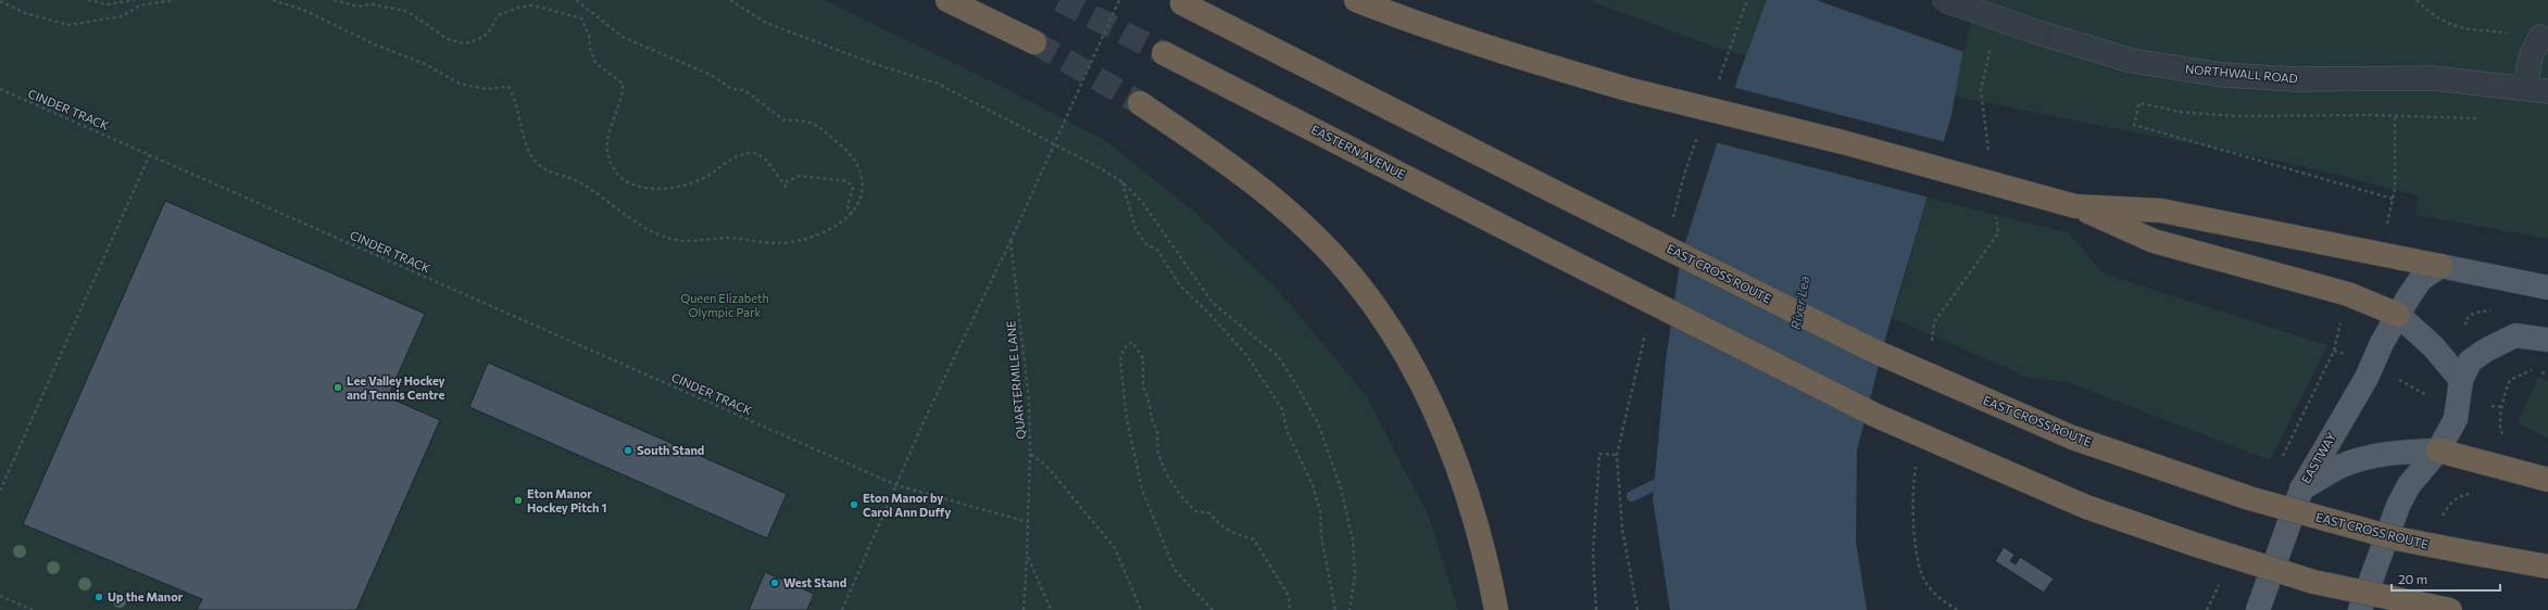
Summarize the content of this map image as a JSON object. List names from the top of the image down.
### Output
{
  "streets": {
    "highway": ["EASTERN AVENUE", "EAST CROSS ROUTE"],
    "main road": ["EASTWAY"],
    "street": ["NORTHWALL ROAD"],
    "path": ["CINDER TRACK", "QUARTERMILE LANE"]
  },
  "water": ["River Lea"],
  "parks": ["Queen Elizabeth Olympic Park"],
  "places": [
    "Lee Valley Hockey and Tennis Centre",
    "South Stand",
    "Eton Manor Hockey Pitch 1",
    "Eton Manor by Carol Ann Duffy",
    "West Stand",
    "Up the Manor"
  ],
  "scale_bar": "20 m"
}
